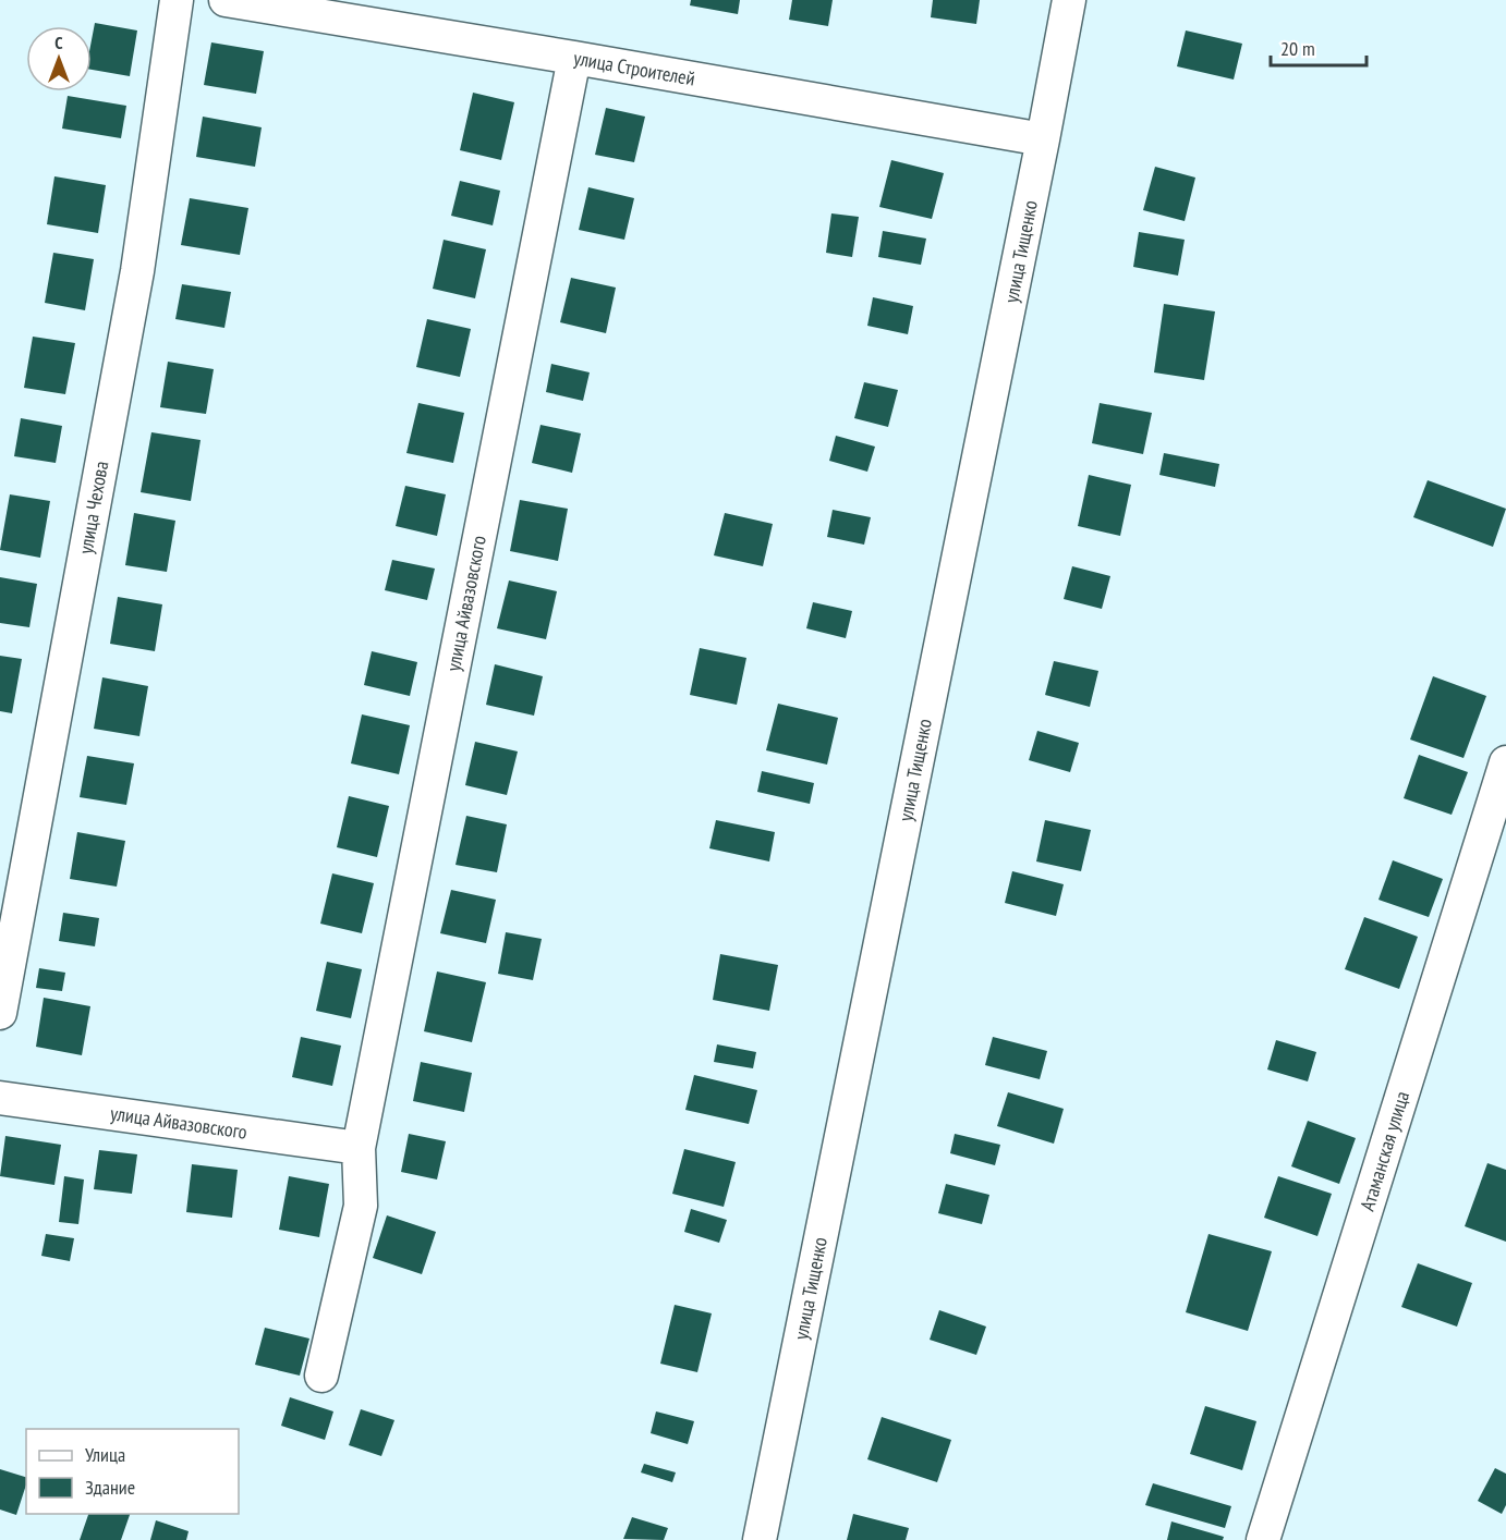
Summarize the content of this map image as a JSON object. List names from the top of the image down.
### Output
{
  "streets": {
    "street": [
      "улица Строителей",
      "улица Тищенко",
      "улица Чехова",
      "улица Айвазовского",
      "Атаманская улица"
    ]
  },
  "crossings": [
    ["улица Строителей", "улица Тищенко"],
    ["улица Строителей", "улица Айвазовского"]
  ],
  "legend": ["Улица", "Здание"],
  "scale_bar": "20 m",
  "north": "top"
}
